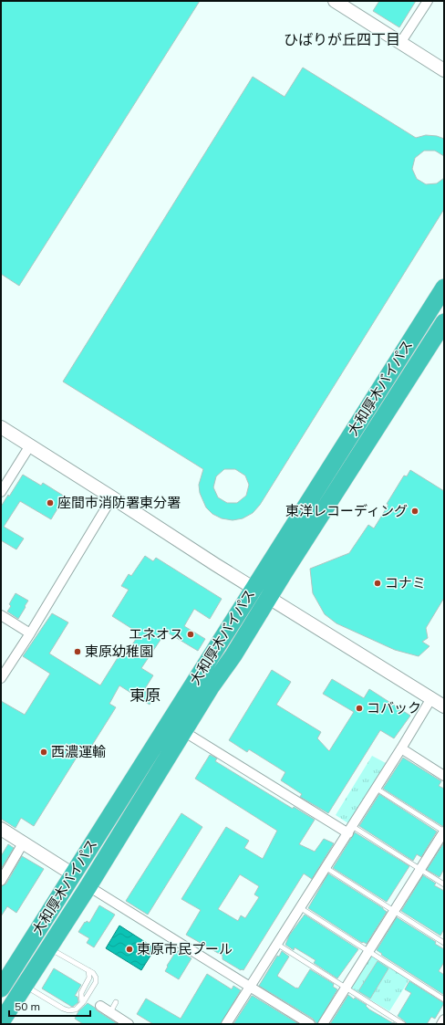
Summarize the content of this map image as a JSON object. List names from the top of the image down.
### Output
{
  "streets": {
    "highway": ["大和厚木バイパス"]
  },
  "districts": ["ひばりが丘四丁目", "東原"],
  "places": [
    "座間市消防署東分署",
    "東洋レコーディング",
    "コナミ",
    "エネオス",
    "東原幼稚園",
    "コバック",
    "西濃運輸",
    "東原市民プール"
  ],
  "scale_bar": "50 m"
}
